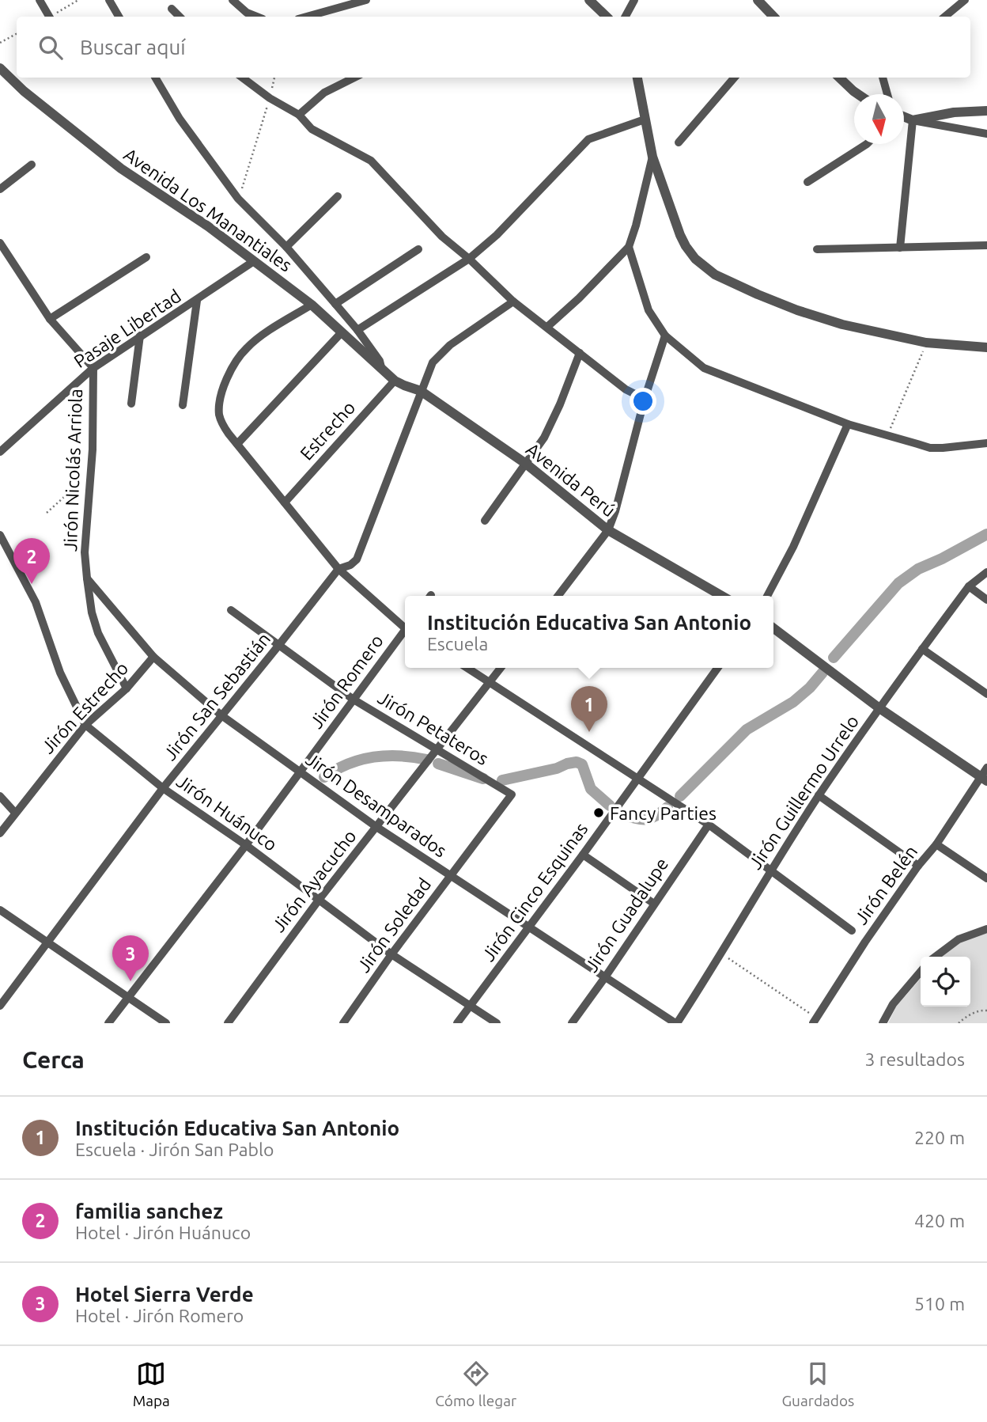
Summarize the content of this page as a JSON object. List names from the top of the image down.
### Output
{
  "streets": {
    "street": [
      "Avenida Los Manantiales",
      "Pasaje Libertad",
      "Estrecho",
      "Jirón Nicolás Arriola",
      "Avenida Perú",
      "Jirón Romero",
      "Jirón San Sebastián",
      "Jirón Estrecho",
      "Jirón Petateros",
      "Jirón Guillermo Urrelo",
      "Jirón Desamparados",
      "Jirón Huánuco",
      "Jirón Ayacucho",
      "Jirón Belén",
      "Jirón Cinco Esquinas",
      "Jirón Guadalupe",
      "Jirón Soledad"
    ]
  },
  "crossings": [
    ["Avenida Los Manantiales", "Pasaje Libertad"],
    ["Avenida Los Manantiales", "Estrecho"],
    ["Avenida Los Manantiales", "Avenida Perú"],
    ["Pasaje Libertad", "Jirón Nicolás Arriola"],
    ["Estrecho", "Avenida Perú"],
    ["Jirón Nicolás Arriola", "Jirón Estrecho"],
    ["Jirón Nicolás Arriola", "Jirón Desamparados"],
    ["Avenida Perú", "Jirón San Sebastián"],
    ["Jirón Romero", "Jirón Petateros"],
    ["Jirón Romero", "Jirón Desamparados"],
    ["Jirón Romero", "Jirón Huánuco"],
    ["Jirón San Sebastián", "Jirón Petateros"],
    ["Jirón San Sebastián", "Jirón Desamparados"],
    ["Jirón San Sebastián", "Jirón Huánuco"],
    ["Jirón Estrecho", "Jirón Desamparados"],
    ["Jirón Estrecho", "Jirón Huánuco"],
    ["Jirón Petateros", "Jirón Ayacucho"],
    ["Jirón Petateros", "Jirón Soledad"],
    ["Jirón Guillermo Urrelo", "Jirón Desamparados"],
    ["Jirón Desamparados", "Jirón Ayacucho"],
    ["Jirón Desamparados", "Jirón Cinco Esquinas"],
    ["Jirón Desamparados", "Jirón Guadalupe"],
    ["Jirón Desamparados", "Jirón Soledad"],
    ["Jirón Huánuco", "Jirón Ayacucho"],
    ["Jirón Huánuco", "Jirón Cinco Esquinas"],
    ["Jirón Huánuco", "Jirón Soledad"]
  ],
  "places": ["Fancy Parties"],
  "north": "bottom",
  "page": {
    "search": "Buscar aquí",
    "pins": ["2", "1", "3"],
    "popup": ["Institución Educativa San Antonio", "Escuela"],
    "heading": ["Cerca", "3 resultados"],
    "list": [
      {
        "mark": "1",
        "name": "Institución Educativa San Antonio",
        "note": "Escuela · Jirón San Pablo",
        "value": "220 m"
      },
      {
        "mark": "2",
        "name": "familia sanchez",
        "note": "Hotel · Jirón Huánuco",
        "value": "420 m"
      },
      {
        "mark": "3",
        "name": "Hotel Sierra Verde",
        "note": "Hotel · Jirón Romero",
        "value": "510 m"
      }
    ],
    "nav": ["Mapa", "Cómo llegar", "Guardados"]
  }
}
